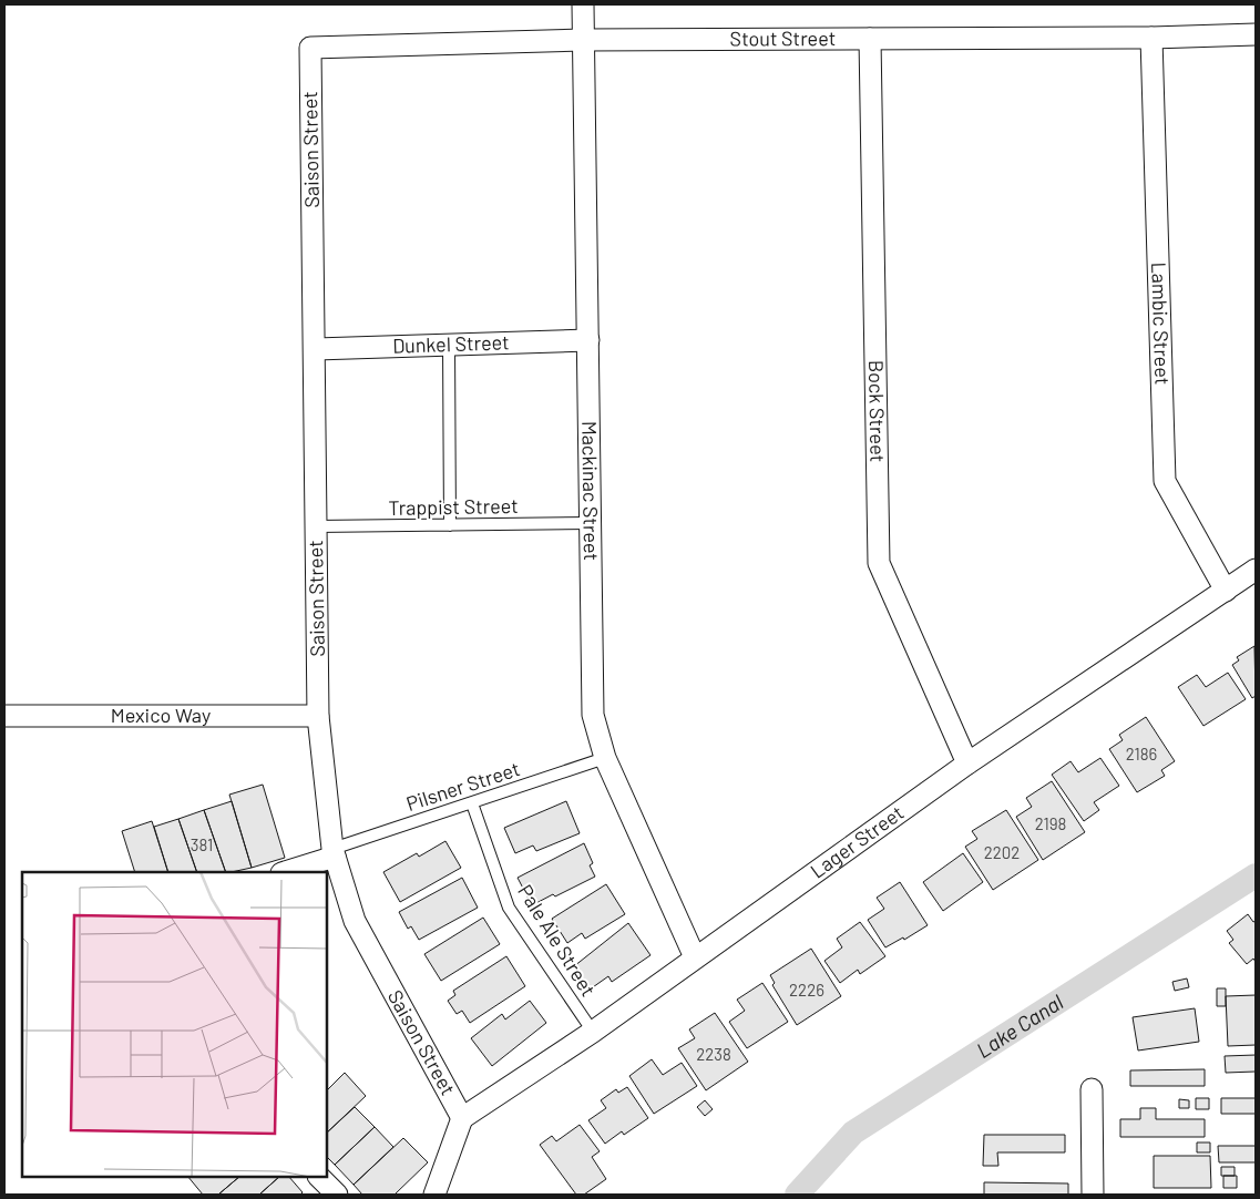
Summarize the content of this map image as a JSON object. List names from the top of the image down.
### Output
{
  "streets": {
    "street": [
      "Stout Street",
      "Saison Street",
      "Lambic Street",
      "Dunkel Street",
      "Bock Street",
      "Mackinac Street",
      "Mexico Way",
      "Lager Street"
    ],
    "lane": ["Trappist Street", "Pilsner Street", "Pale Ale Street"]
  },
  "crossings": [
    ["Stout Street", "Saison Street"],
    ["Stout Street", "Lambic Street"],
    ["Stout Street", "Bock Street"],
    ["Stout Street", "Mackinac Street"],
    ["Saison Street", "Dunkel Street"],
    ["Saison Street", "Trappist Street"],
    ["Saison Street", "Mexico Way"],
    ["Saison Street", "Pilsner Street"],
    ["Saison Street", "Lager Street"],
    ["Lambic Street", "Lager Street"],
    ["Dunkel Street", "Mackinac Street"],
    ["Bock Street", "Lager Street"],
    ["Mackinac Street", "Trappist Street"],
    ["Mackinac Street", "Pilsner Street"],
    ["Mackinac Street", "Lager Street"],
    ["Pilsner Street", "Pale Ale Street"],
    ["Lager Street", "Pale Ale Street"]
  ],
  "water": ["Lake Canal"],
  "house_numbers": [
    "2186",
    "2198",
    "381",
    "2202",
    "2226",
    "2238"
  ]
}
